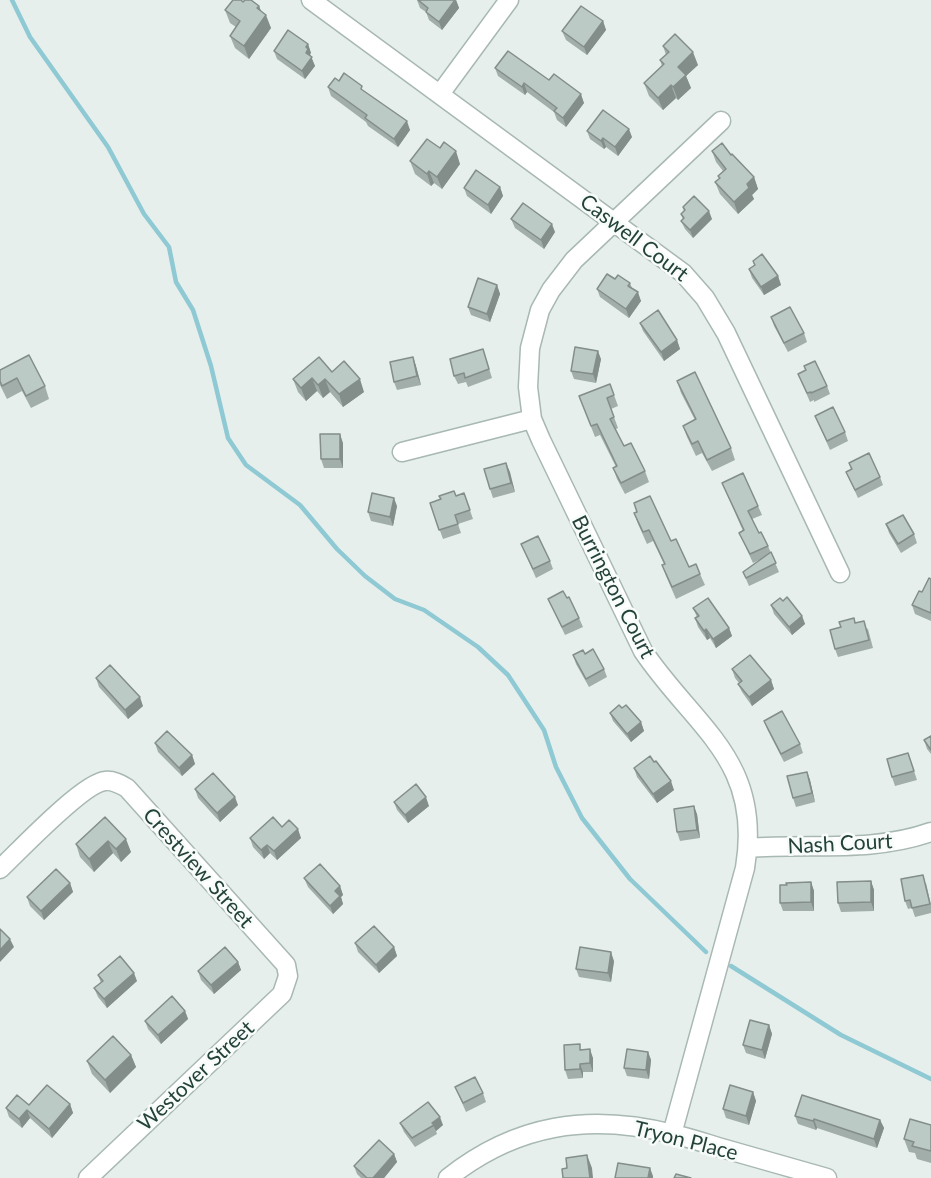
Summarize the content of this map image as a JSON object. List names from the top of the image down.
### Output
{
  "streets": {
    "street": [
      "Caswell Court",
      "Burrington Court",
      "Nash Court",
      "Crestview Street",
      "Westover Street",
      "Tryon Place"
    ]
  },
  "crossings": [
    ["Caswell Court", "Burrington Court"],
    ["Burrington Court", "Nash Court"],
    ["Burrington Court", "Tryon Place"],
    ["Crestview Street", "Westover Street"]
  ]
}
